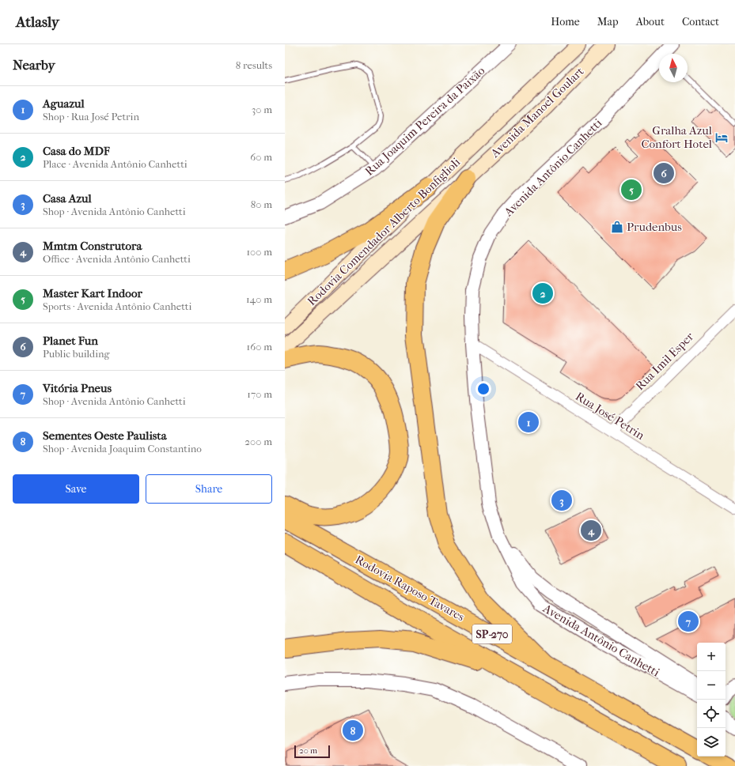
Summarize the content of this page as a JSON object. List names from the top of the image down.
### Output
{
  "streets": {
    "highway": ["Rodovia Raposo Tavares", "SP-270"],
    "main road": ["Avenida Manoel Goulart", "Rodovia Comendador Alberto Bonfiglioli"],
    "street": [
      "Rua Joaquim Pereira da Paixão",
      "Avenida Antônio Canhetti",
      "Rua Imil Esper",
      "Rua José Petrin"
    ]
  },
  "crossings": [
    ["Avenida Manoel Goulart", "Rodovia Comendador Alberto Bonfiglioli"],
    ["Avenida Antônio Canhetti", "Rua José Petrin"],
    ["Rua Imil Esper", "Rua José Petrin"]
  ],
  "places": {
    "hotel": ["Gralha Azul Confort Hotel"],
    "shop": ["Prudenbus"]
  },
  "scale_bar": "20 m",
  "north": "top",
  "page": {
    "header": "Atlasly",
    "nav": [
      "Home",
      "Map",
      "About",
      "Contact"
    ],
    "heading": ["Nearby", "8 results"],
    "list": [
      {
        "mark": "1",
        "name": "Aguazul",
        "note": "Shop · Rua José Petrin",
        "value": "30 m"
      },
      {
        "mark": "2",
        "name": "Casa do MDF",
        "note": "Place · Avenida Antônio Canhetti",
        "value": "60 m"
      },
      {
        "mark": "3",
        "name": "Casa Azul",
        "note": "Shop · Avenida Antônio Canhetti",
        "value": "80 m"
      },
      {
        "mark": "4",
        "name": "Mmtm Construtora",
        "note": "Office · Avenida Antônio Canhetti",
        "value": "100 m"
      },
      {
        "mark": "5",
        "name": "Master Kart Indoor",
        "note": "Sports · Avenida Antônio Canhetti",
        "value": "140 m"
      },
      {
        "mark": "6",
        "name": "Planet Fun",
        "note": "Public building",
        "value": "160 m"
      },
      {
        "mark": "7",
        "name": "Vitória Pneus",
        "note": "Shop · Avenida Antônio Canhetti",
        "value": "170 m"
      },
      {
        "mark": "8",
        "name": "Sementes Oeste Paulista",
        "note": "Shop · Avenida Joaquim Constantino",
        "value": "200 m"
      }
    ],
    "pins": [
      "6",
      "5",
      "2",
      "1",
      "3",
      "4",
      "7",
      "8"
    ],
    "buttons": ["Save", "Share"],
    "map_buttons": ["+", "−"],
    "scale": "20 m"
  }
}
